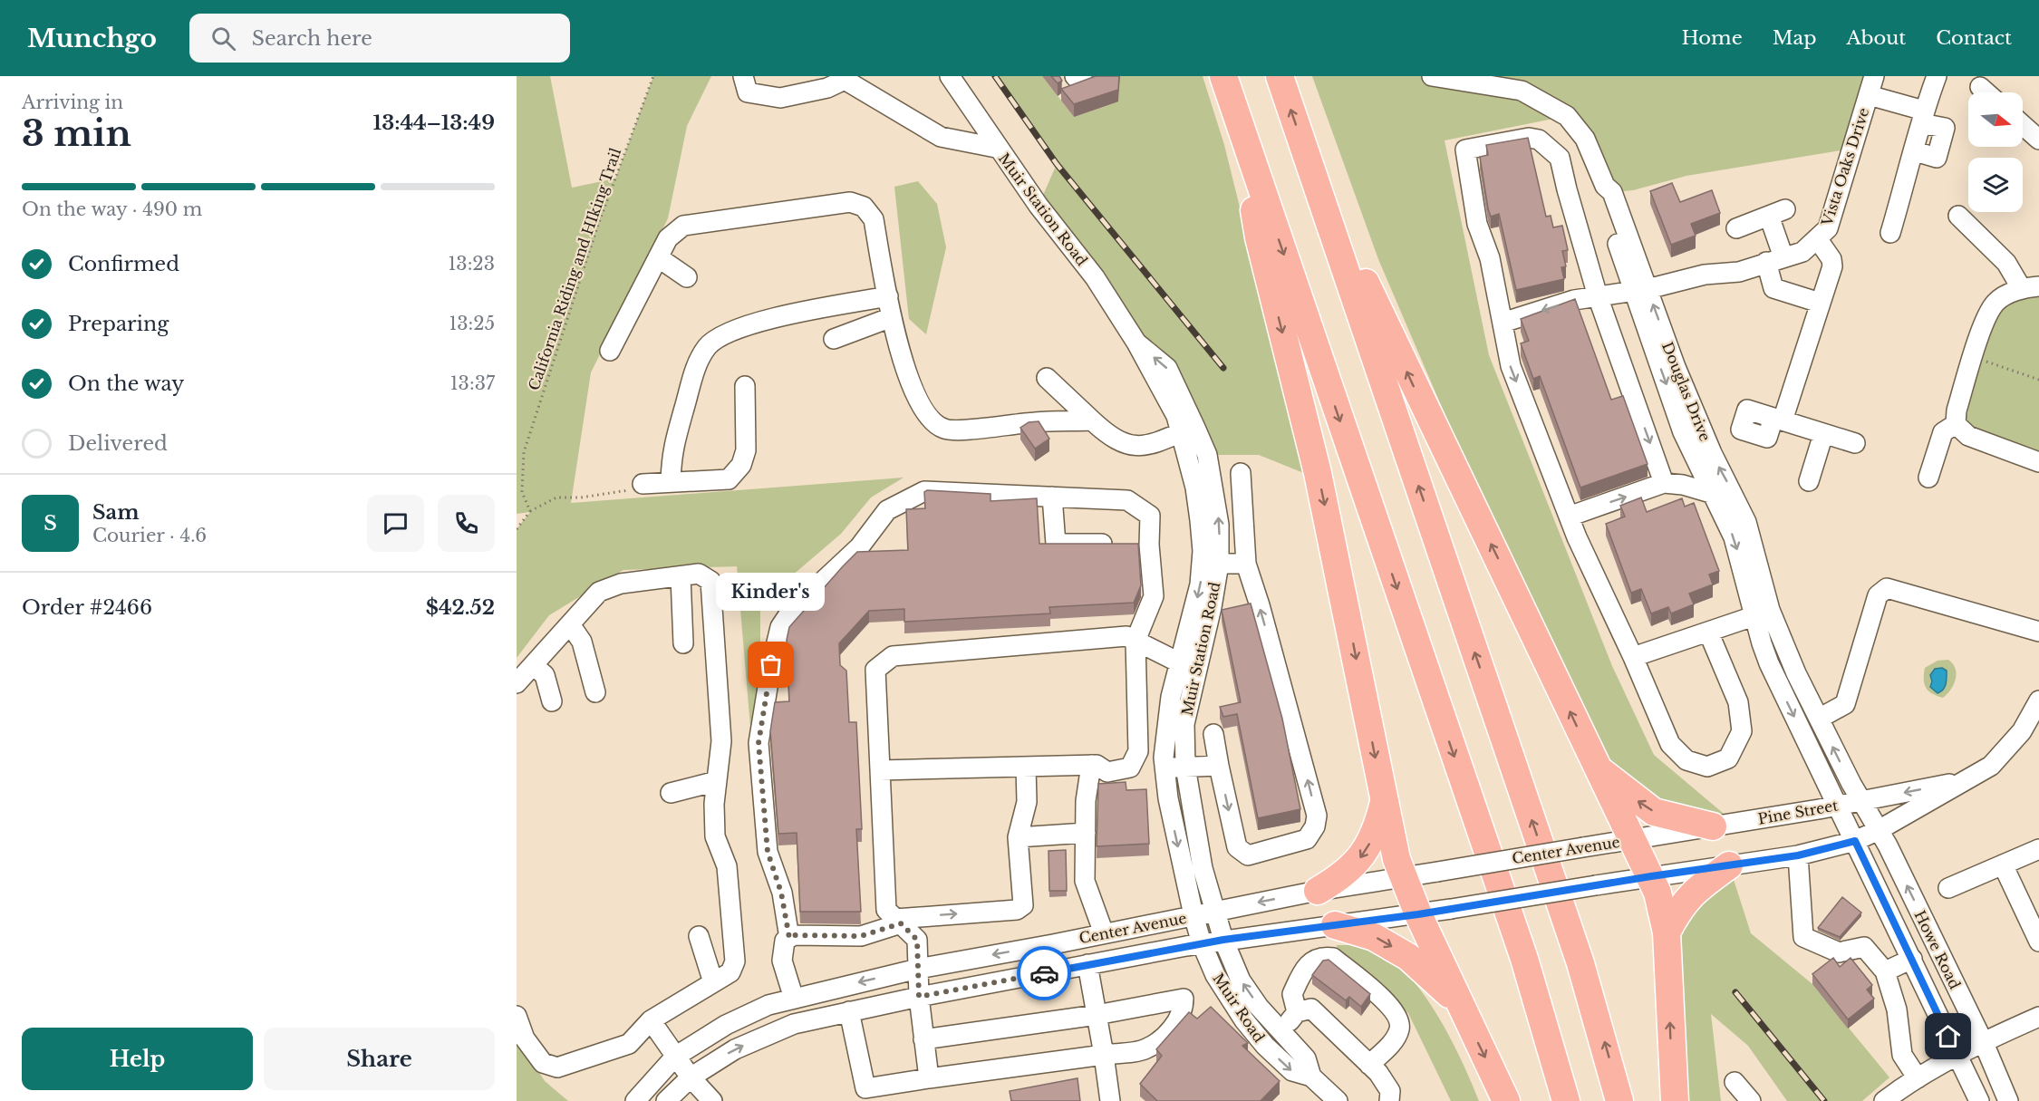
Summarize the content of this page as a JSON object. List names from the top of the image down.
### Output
{
  "streets": {
    "street": [
      "Vista Oaks Drive",
      "Muir Station Road",
      "Douglas Drive",
      "Pine Street",
      "Center Avenue",
      "Howe Road",
      "Muir Road"
    ],
    "path": ["California Riding and HIking Trail"]
  },
  "crossings": [
    ["Vista Oaks Drive", "Douglas Drive"],
    ["Muir Station Road", "Center Avenue"],
    ["Muir Station Road", "Muir Road"],
    ["Douglas Drive", "Pine Street"],
    ["Douglas Drive", "Howe Road"],
    ["Pine Street", "Center Avenue"],
    ["Pine Street", "Howe Road"],
    ["Center Avenue", "Muir Road"]
  ],
  "places": ["Kinder's"],
  "north": "right",
  "page": {
    "header": "Munchgo",
    "search": "Search here",
    "nav": [
      "Home",
      "Map",
      "About",
      "Contact"
    ],
    "heading": ["3 min", "Arriving in", "13:44–13:49"],
    "panel": [
      "Sam",
      "Courier · 4.6",
      "Order #2466",
      "$42.52"
    ],
    "bar": "On the way · 490 m",
    "list": [
      ["Confirmed", "13:23"],
      ["Preparing", "13:25"],
      ["On the way", "13:37"],
      "Delivered"
    ],
    "round": "S",
    "bubble": "Kinder's",
    "buttons": ["Help", "Share"]
  }
}
